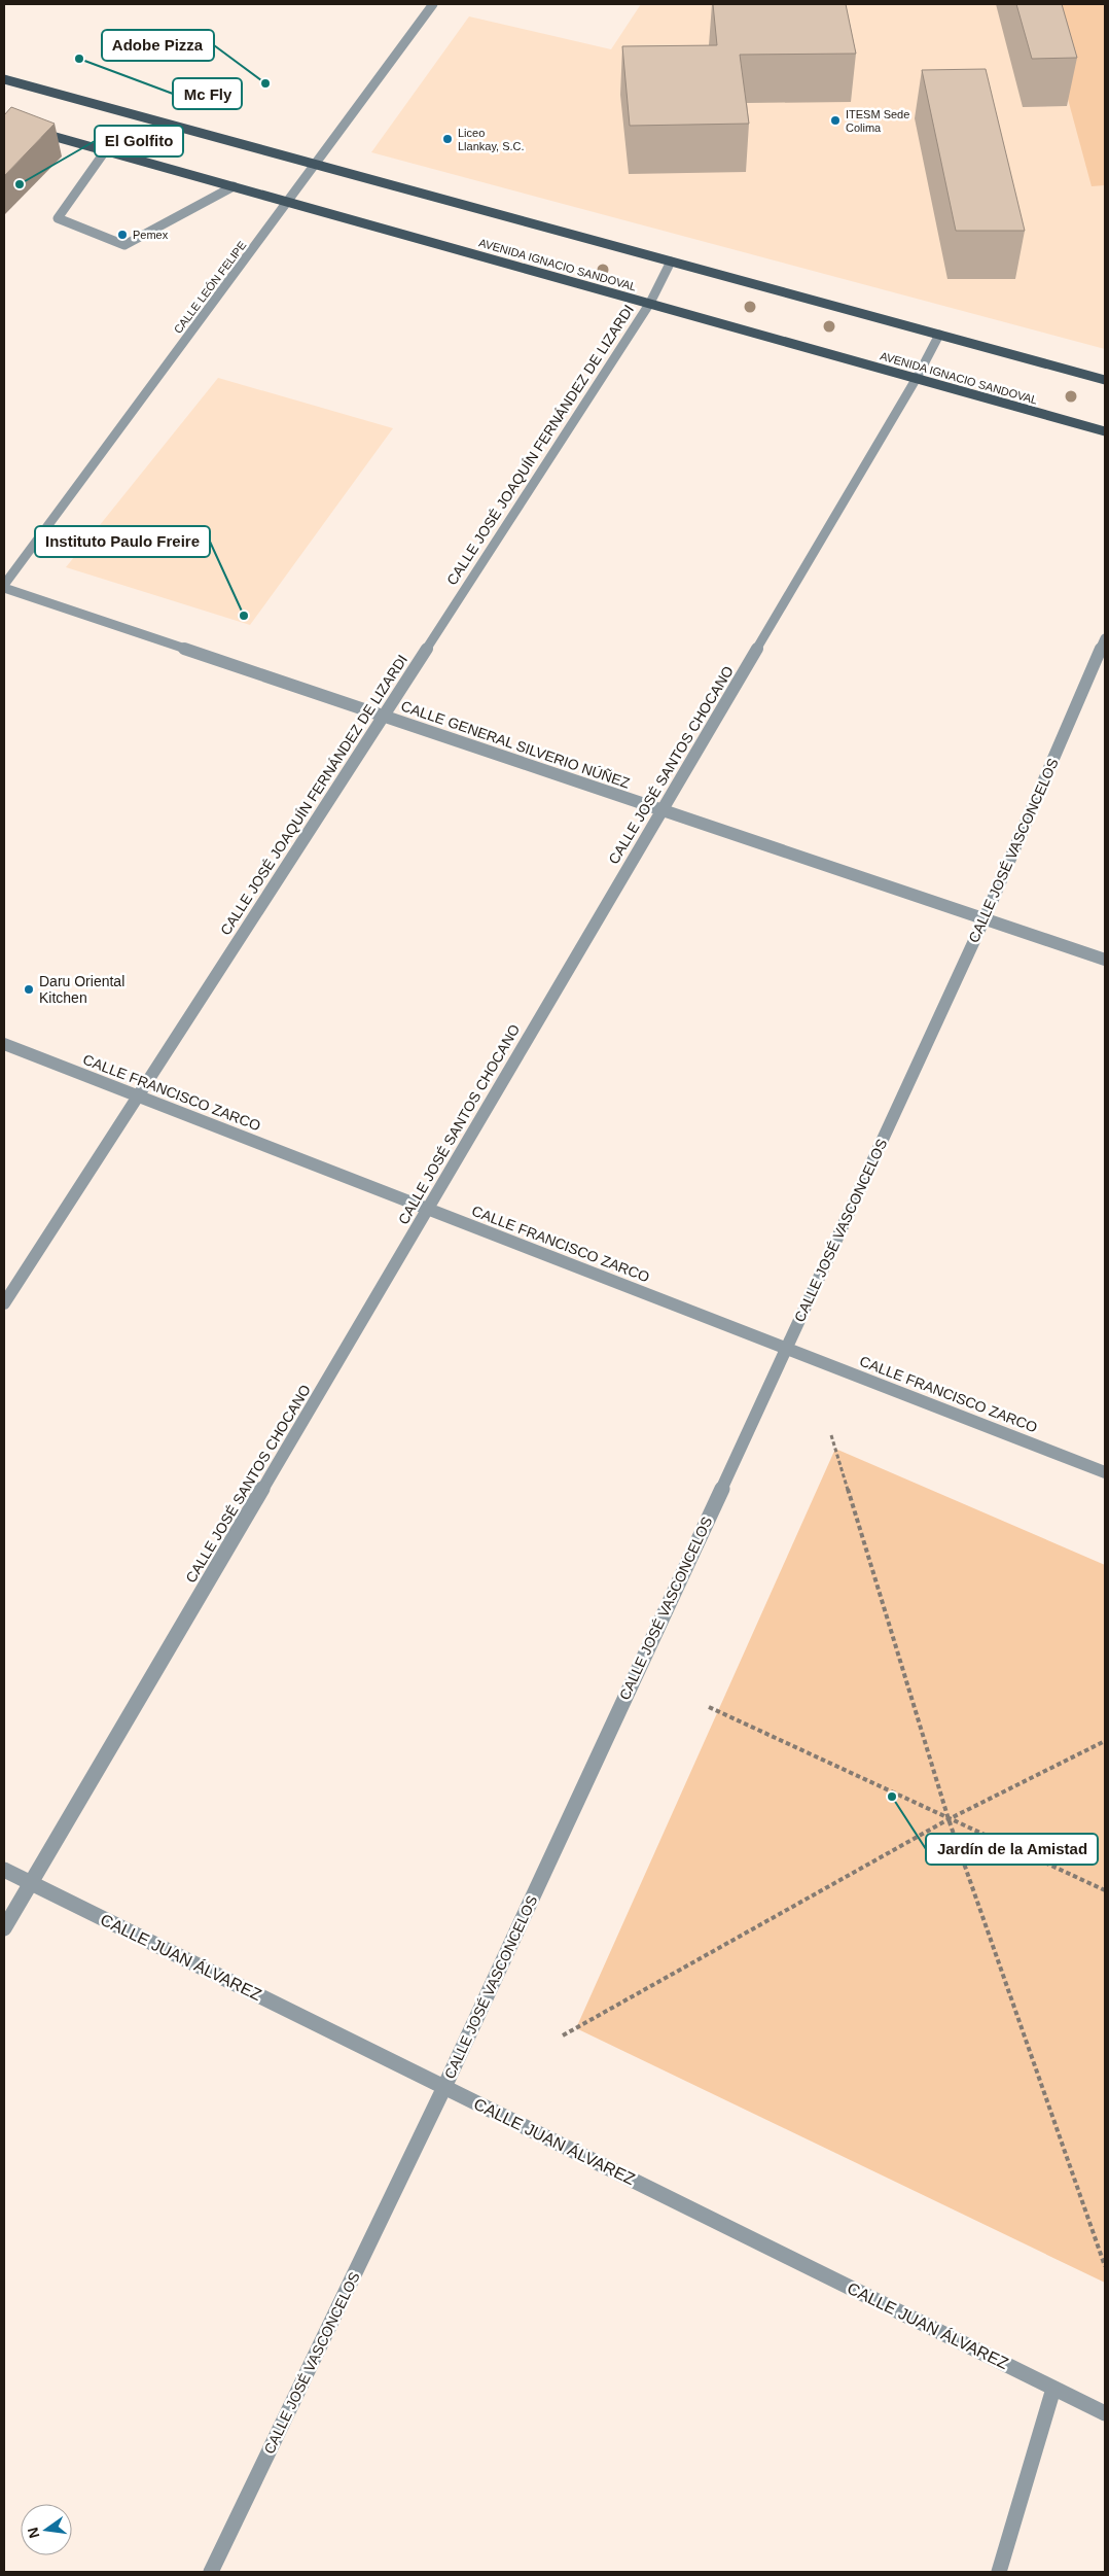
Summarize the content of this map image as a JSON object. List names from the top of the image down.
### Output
{
  "streets": {
    "main road": ["AVENIDA IGNACIO SANDOVAL"],
    "street": [
      "CALLE LEÓN FELIPE",
      "CALLE JOSÉ JOAQUÍN FERNÁNDEZ DE LIZARDI",
      "CALLE GENERAL SILVERIO NÚÑEZ",
      "CALLE JOSÉ SANTOS CHOCANO",
      "CALLE JOSÉ VASCONCELOS",
      "CALLE FRANCISCO ZARCO",
      "CALLE JUAN ÁLVAREZ"
    ]
  },
  "crossings": [
    ["AVENIDA IGNACIO SANDOVAL", "CALLE LEÓN FELIPE"],
    ["AVENIDA IGNACIO SANDOVAL", "CALLE JOSÉ JOAQUÍN FERNÁNDEZ DE LIZARDI"],
    ["AVENIDA IGNACIO SANDOVAL", "CALLE JOSÉ SANTOS CHOCANO"],
    ["CALLE LEÓN FELIPE", "CALLE GENERAL SILVERIO NÚÑEZ"],
    ["CALLE JOSÉ JOAQUÍN FERNÁNDEZ DE LIZARDI", "CALLE GENERAL SILVERIO NÚÑEZ"],
    ["CALLE JOSÉ JOAQUÍN FERNÁNDEZ DE LIZARDI", "CALLE FRANCISCO ZARCO"],
    ["CALLE GENERAL SILVERIO NÚÑEZ", "CALLE JOSÉ SANTOS CHOCANO"],
    ["CALLE GENERAL SILVERIO NÚÑEZ", "CALLE JOSÉ VASCONCELOS"],
    ["CALLE JOSÉ SANTOS CHOCANO", "CALLE FRANCISCO ZARCO"],
    ["CALLE JOSÉ SANTOS CHOCANO", "CALLE JUAN ÁLVAREZ"],
    ["CALLE JOSÉ VASCONCELOS", "CALLE FRANCISCO ZARCO"],
    ["CALLE JOSÉ VASCONCELOS", "CALLE JUAN ÁLVAREZ"]
  ],
  "places": [
    "Mc Fly",
    "Adobe Pizza",
    "ITESM Sede Colima",
    "Liceo Llankay, S.C.",
    "El Golfito",
    "Pemex",
    "Instituto Paulo Freire",
    "Daru Oriental Kitchen",
    "Jardín de la Amistad"
  ],
  "north": "left"
}
